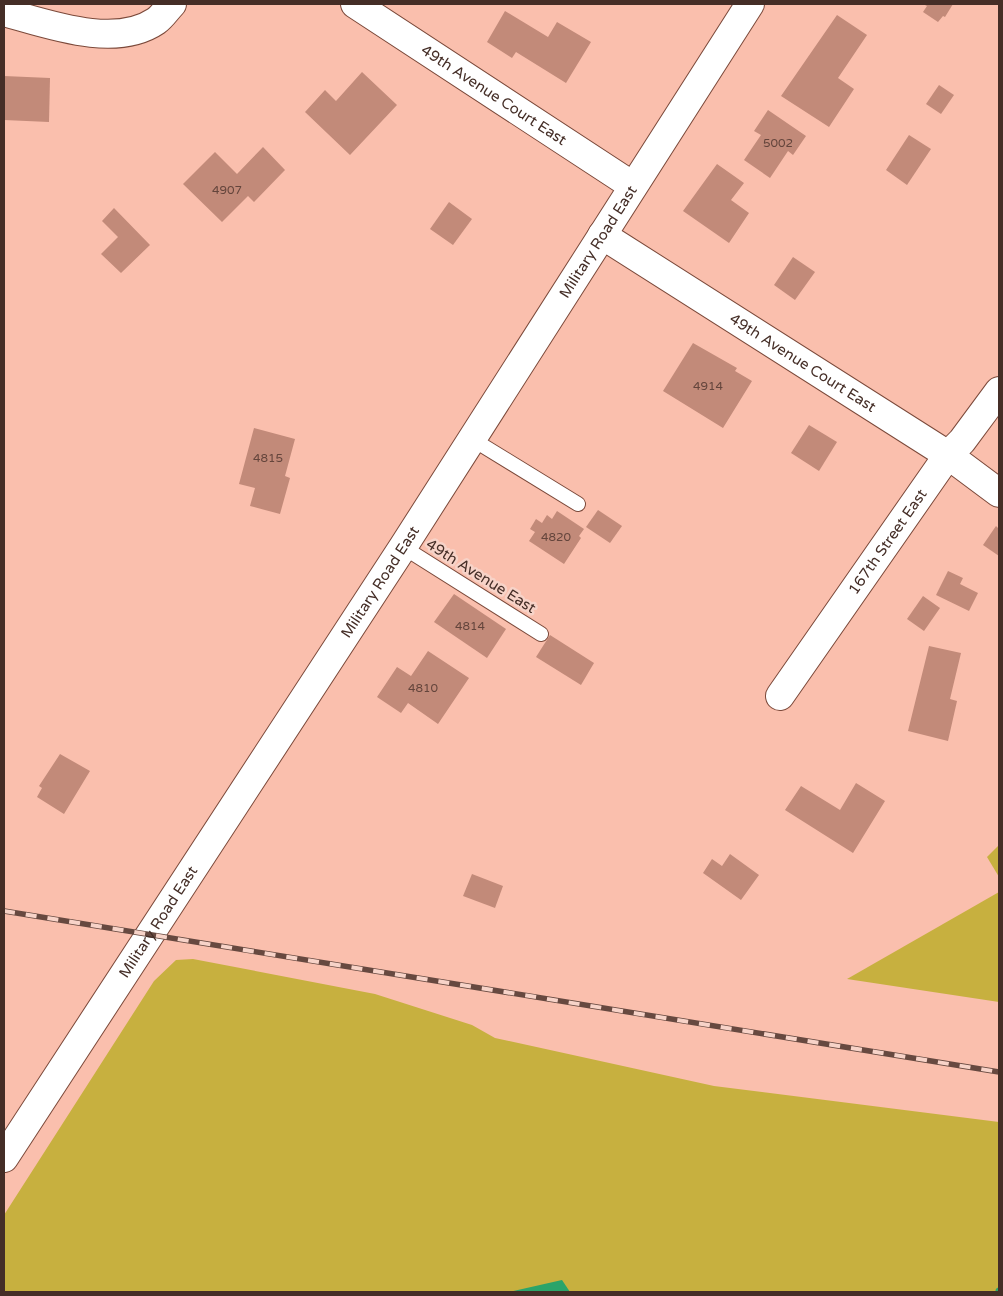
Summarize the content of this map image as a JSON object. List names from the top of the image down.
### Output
{
  "streets": {
    "street": ["49th Avenue Court East", "Military Road East", "167th Street East"],
    "lane": ["49th Avenue East"]
  },
  "crossings": [
    ["49th Avenue Court East", "Military Road East"],
    ["49th Avenue Court East", "167th Street East"],
    ["Military Road East", "49th Avenue East"]
  ],
  "house_numbers": [
    "5002",
    "4907",
    "4914",
    "4815",
    "4820",
    "4814",
    "4810"
  ]
}
